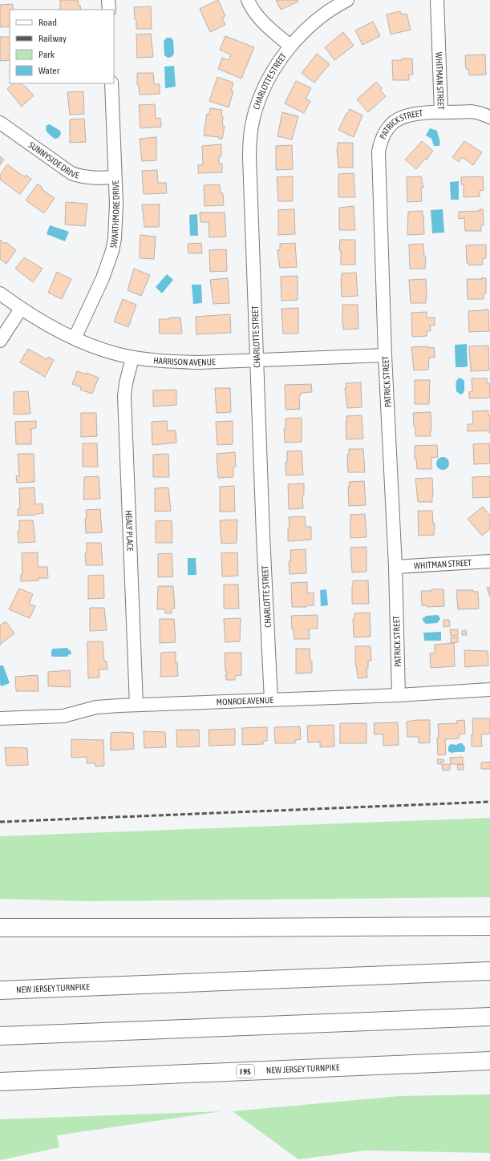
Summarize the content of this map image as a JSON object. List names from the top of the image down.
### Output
{
  "streets": {
    "highway": ["NEW JERSEY TURNPIKE", "I 95"],
    "street": [
      "WHITMAN STREET",
      "CHARLOTTE STREET",
      "PATRICK STREET",
      "SUNNYSIDE DRIVE",
      "SWARTHMORE DRIVE",
      "HARRISON AVENUE",
      "HEALY PLACE",
      "MONROE AVENUE"
    ]
  },
  "crossings": [
    ["WHITMAN STREET", "PATRICK STREET"],
    ["CHARLOTTE STREET", "HARRISON AVENUE"],
    ["CHARLOTTE STREET", "MONROE AVENUE"],
    ["PATRICK STREET", "HARRISON AVENUE"],
    ["PATRICK STREET", "MONROE AVENUE"],
    ["SUNNYSIDE DRIVE", "SWARTHMORE DRIVE"],
    ["SWARTHMORE DRIVE", "HARRISON AVENUE"],
    ["HARRISON AVENUE", "HEALY PLACE"],
    ["HEALY PLACE", "MONROE AVENUE"]
  ],
  "legend": [
    "Road",
    "Railway",
    "Park",
    "Water"
  ]
}
